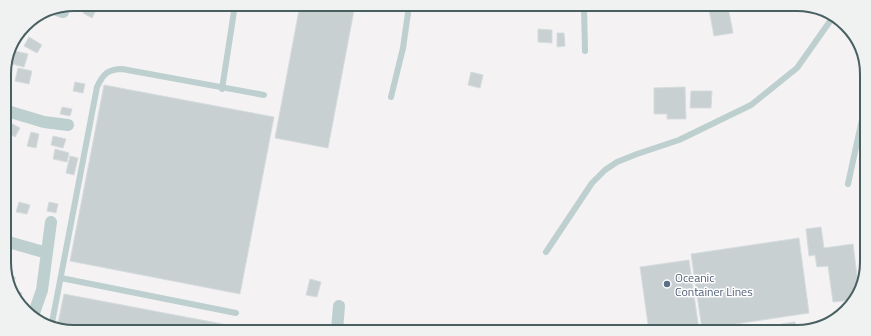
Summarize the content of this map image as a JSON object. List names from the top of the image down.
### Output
{
  "places": ["Oceanic Container Lines"]
}
